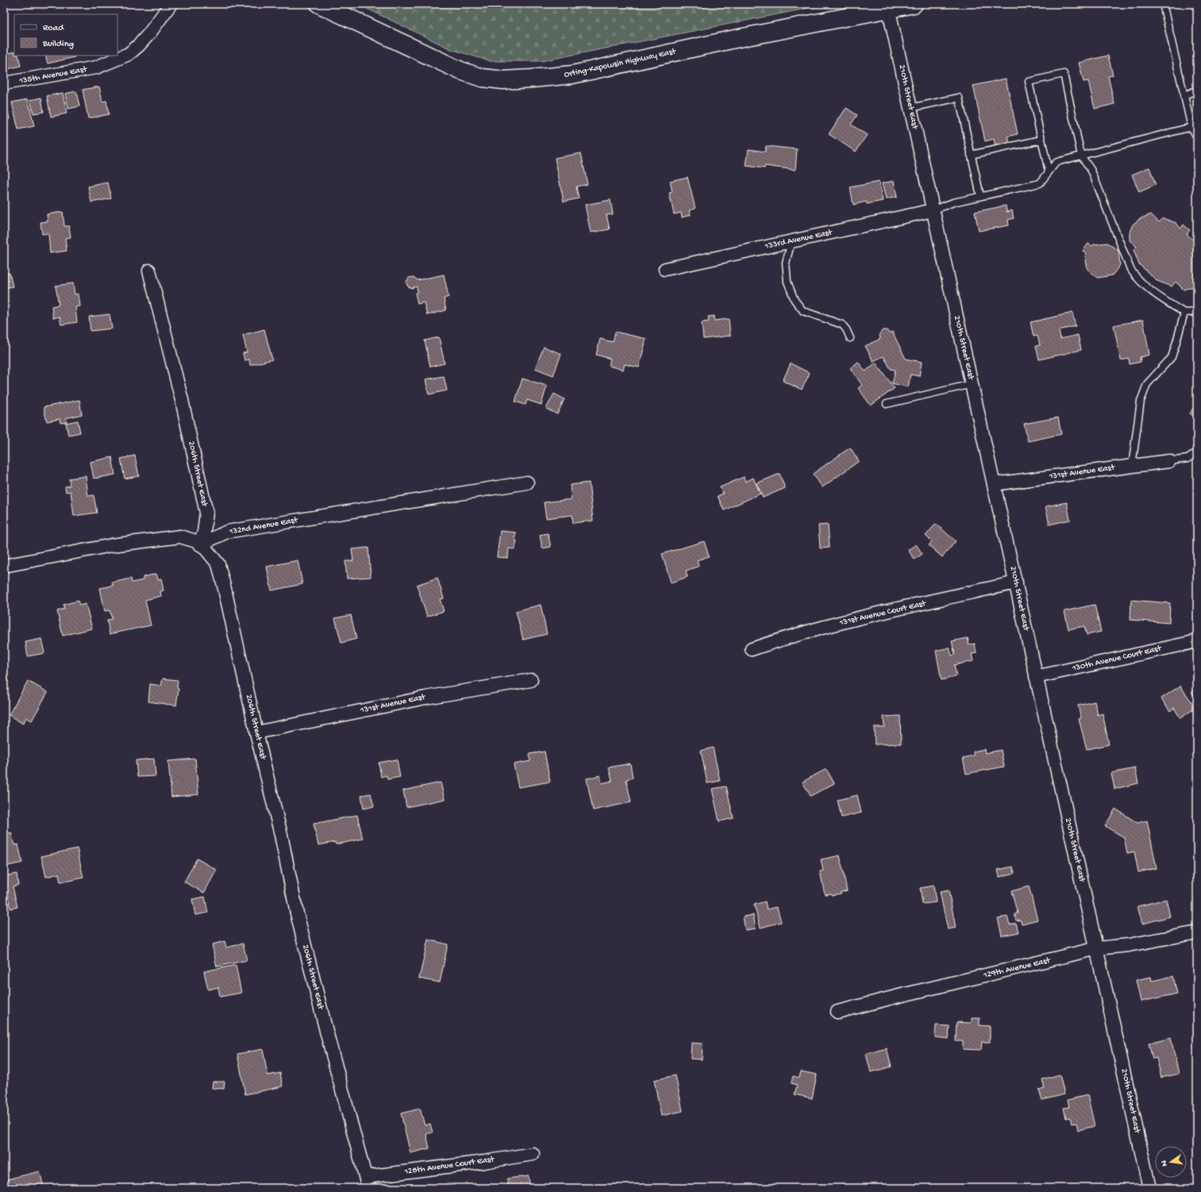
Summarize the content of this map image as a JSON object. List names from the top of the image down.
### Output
{
  "streets": {
    "main road": ["Orting-Kapowsin Highway East"],
    "street": [
      "135th Avenue East",
      "210th Street East",
      "133rd Avenue East",
      "131st Avenue East",
      "206th Street East",
      "132nd Avenue East",
      "131st Avenue Court East",
      "130th Avenue Court East",
      "129th Avenue East",
      "128th Avenue Court East"
    ]
  },
  "crossings": [
    ["Orting-Kapowsin Highway East", "210th Street East"],
    ["210th Street East", "133rd Avenue East"],
    ["210th Street East", "131st Avenue East"],
    ["210th Street East", "131st Avenue Court East"],
    ["210th Street East", "130th Avenue Court East"],
    ["210th Street East", "129th Avenue East"],
    ["131st Avenue East", "206th Street East"],
    ["206th Street East", "132nd Avenue East"],
    ["206th Street East", "128th Avenue Court East"]
  ],
  "legend": ["Road", "Building"],
  "north": "left"
}
